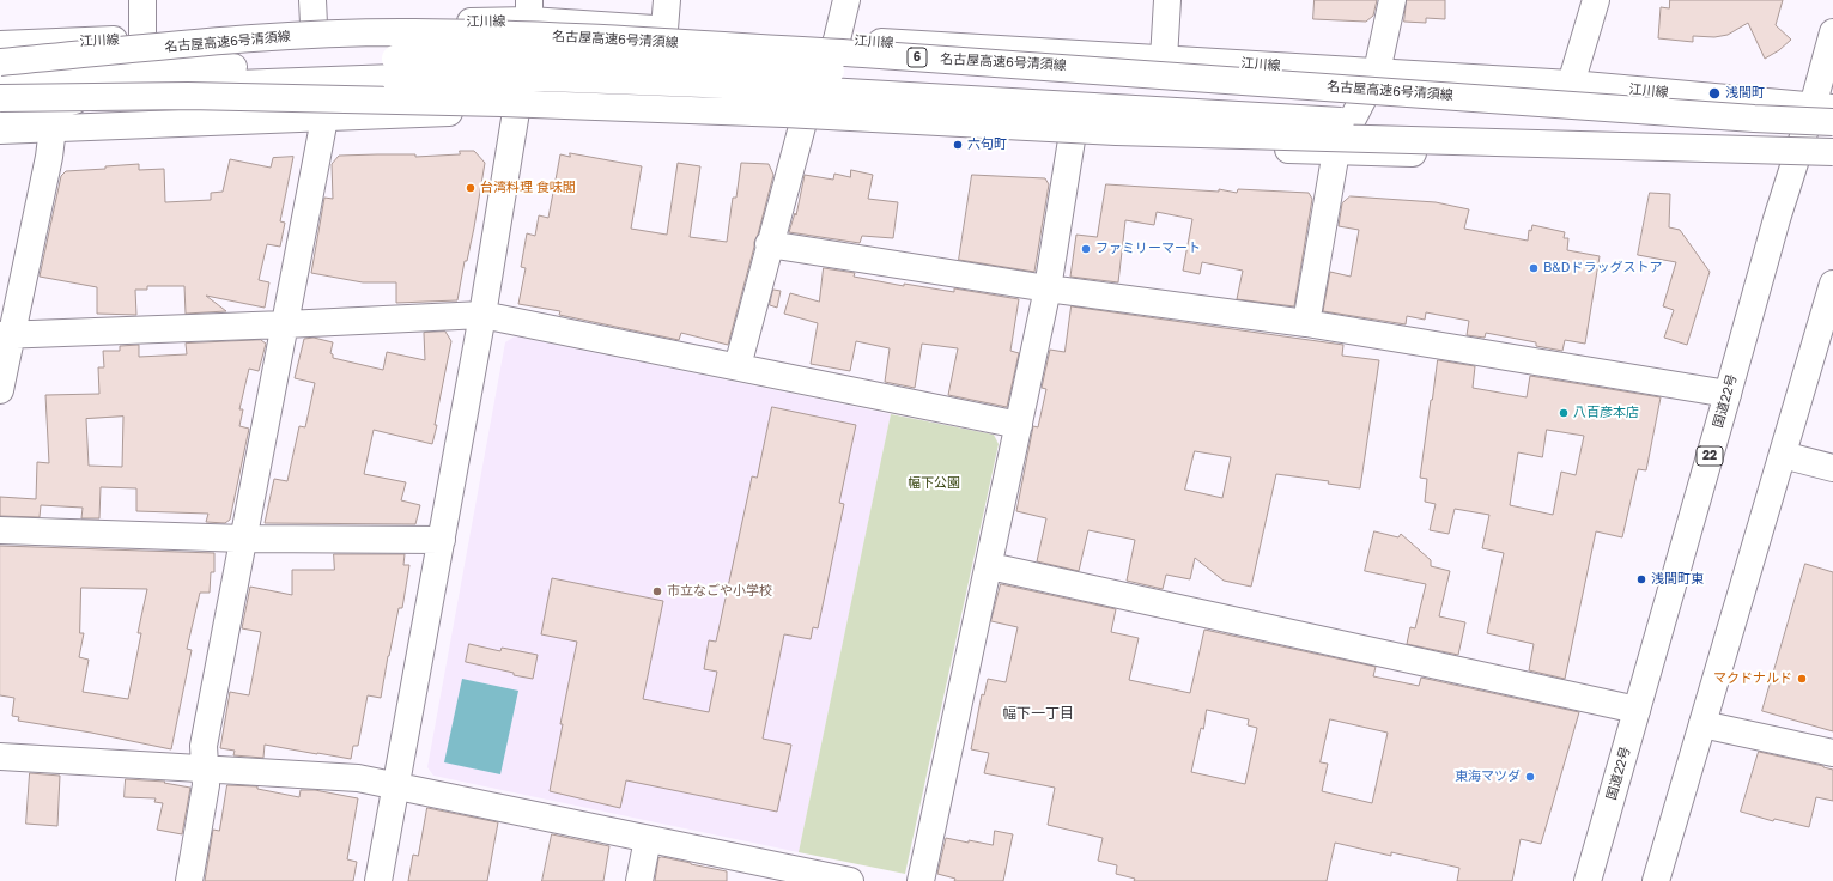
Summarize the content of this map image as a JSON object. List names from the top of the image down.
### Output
{
  "streets": {
    "main road": [
      "江川線",
      "名古屋高速6号清須線",
      "6",
      "国道22号",
      "22"
    ]
  },
  "crossings": [
    ["江川線", "国道22号"]
  ],
  "districts": ["幅下一丁目"],
  "parks": ["幅下公園"],
  "places": [
    "浅間町",
    "六句町",
    "台湾料理 食味閣",
    "ファミリーマート",
    "B&Dドラッグストア",
    "八百彦本店",
    "浅間町東",
    "市立なごや小学校",
    "マクドナルド",
    "東海マツダ"
  ]
}
